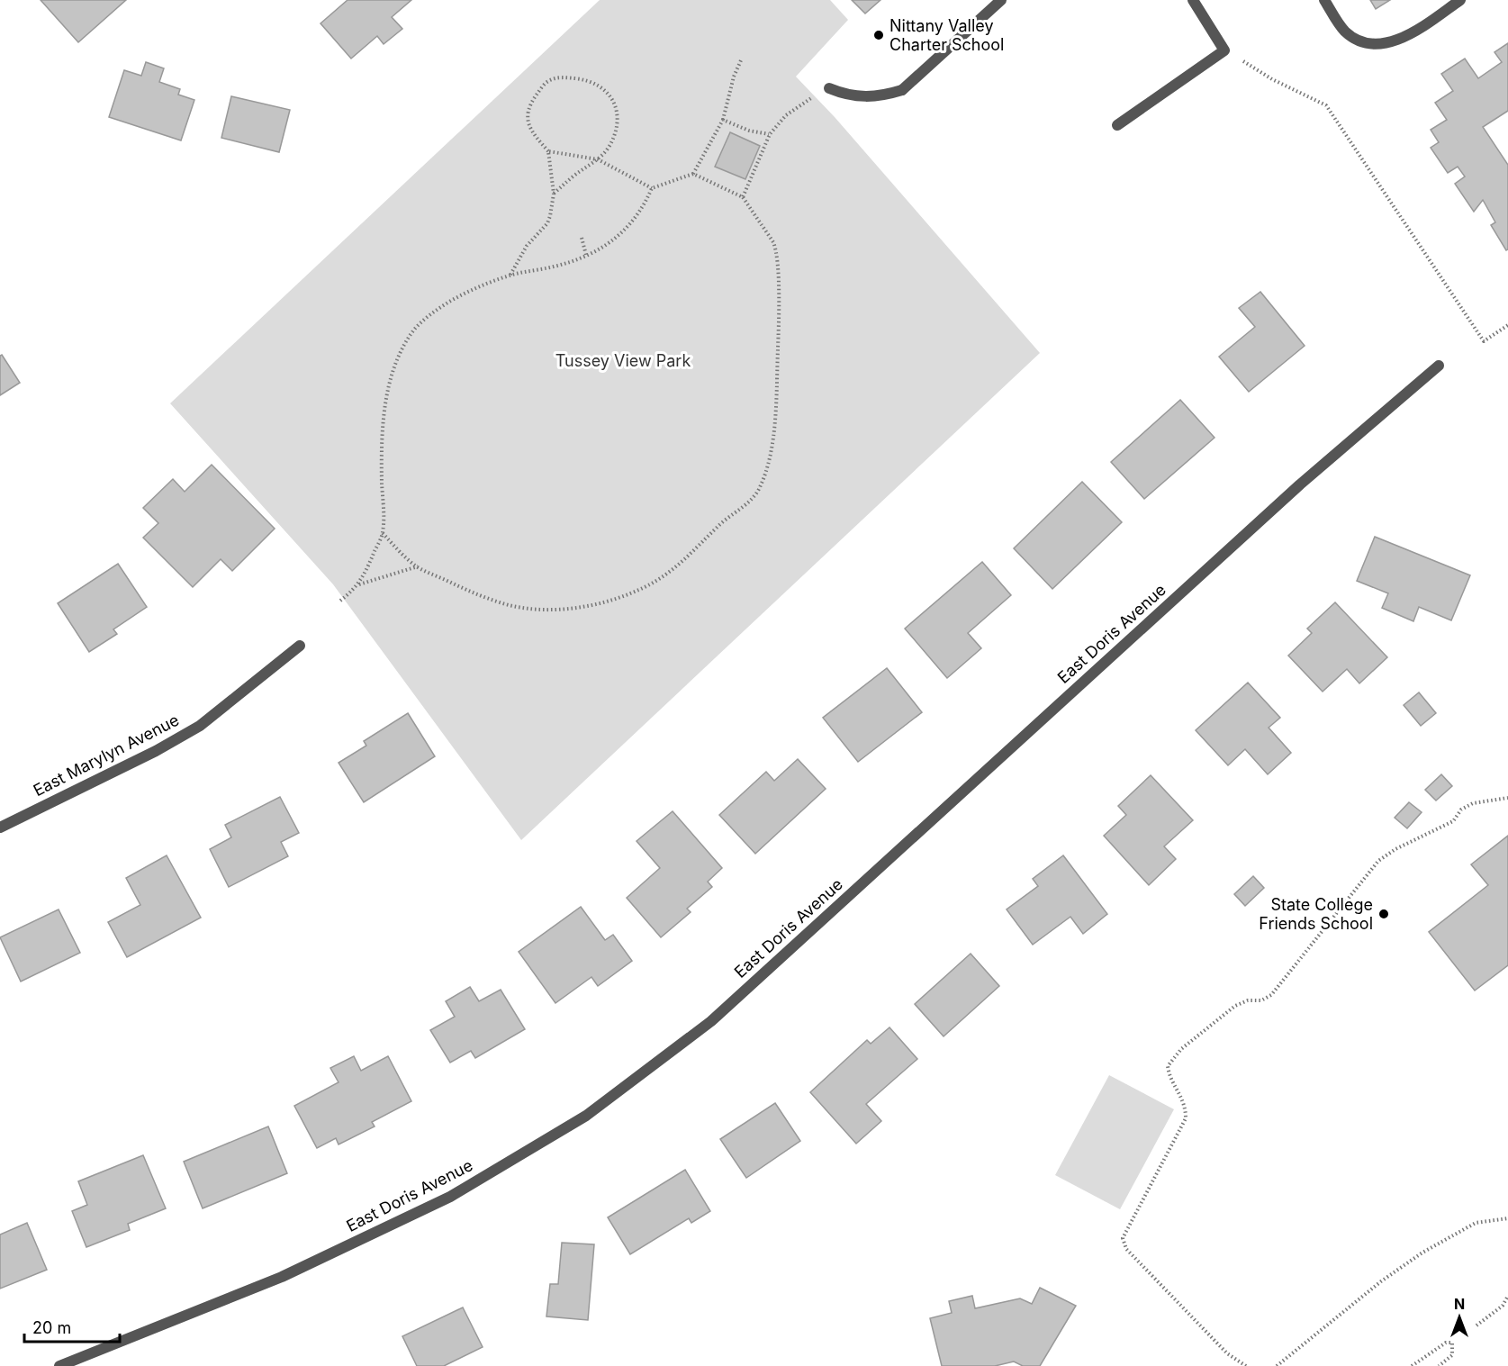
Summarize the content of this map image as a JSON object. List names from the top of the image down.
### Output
{
  "streets": {
    "street": ["East Doris Avenue", "East Marylyn Avenue"]
  },
  "parks": ["Tussey View Park"],
  "places": ["Nittany Valley Charter School", "State College Friends School"],
  "scale_bar": "20 m",
  "north": "top"
}
